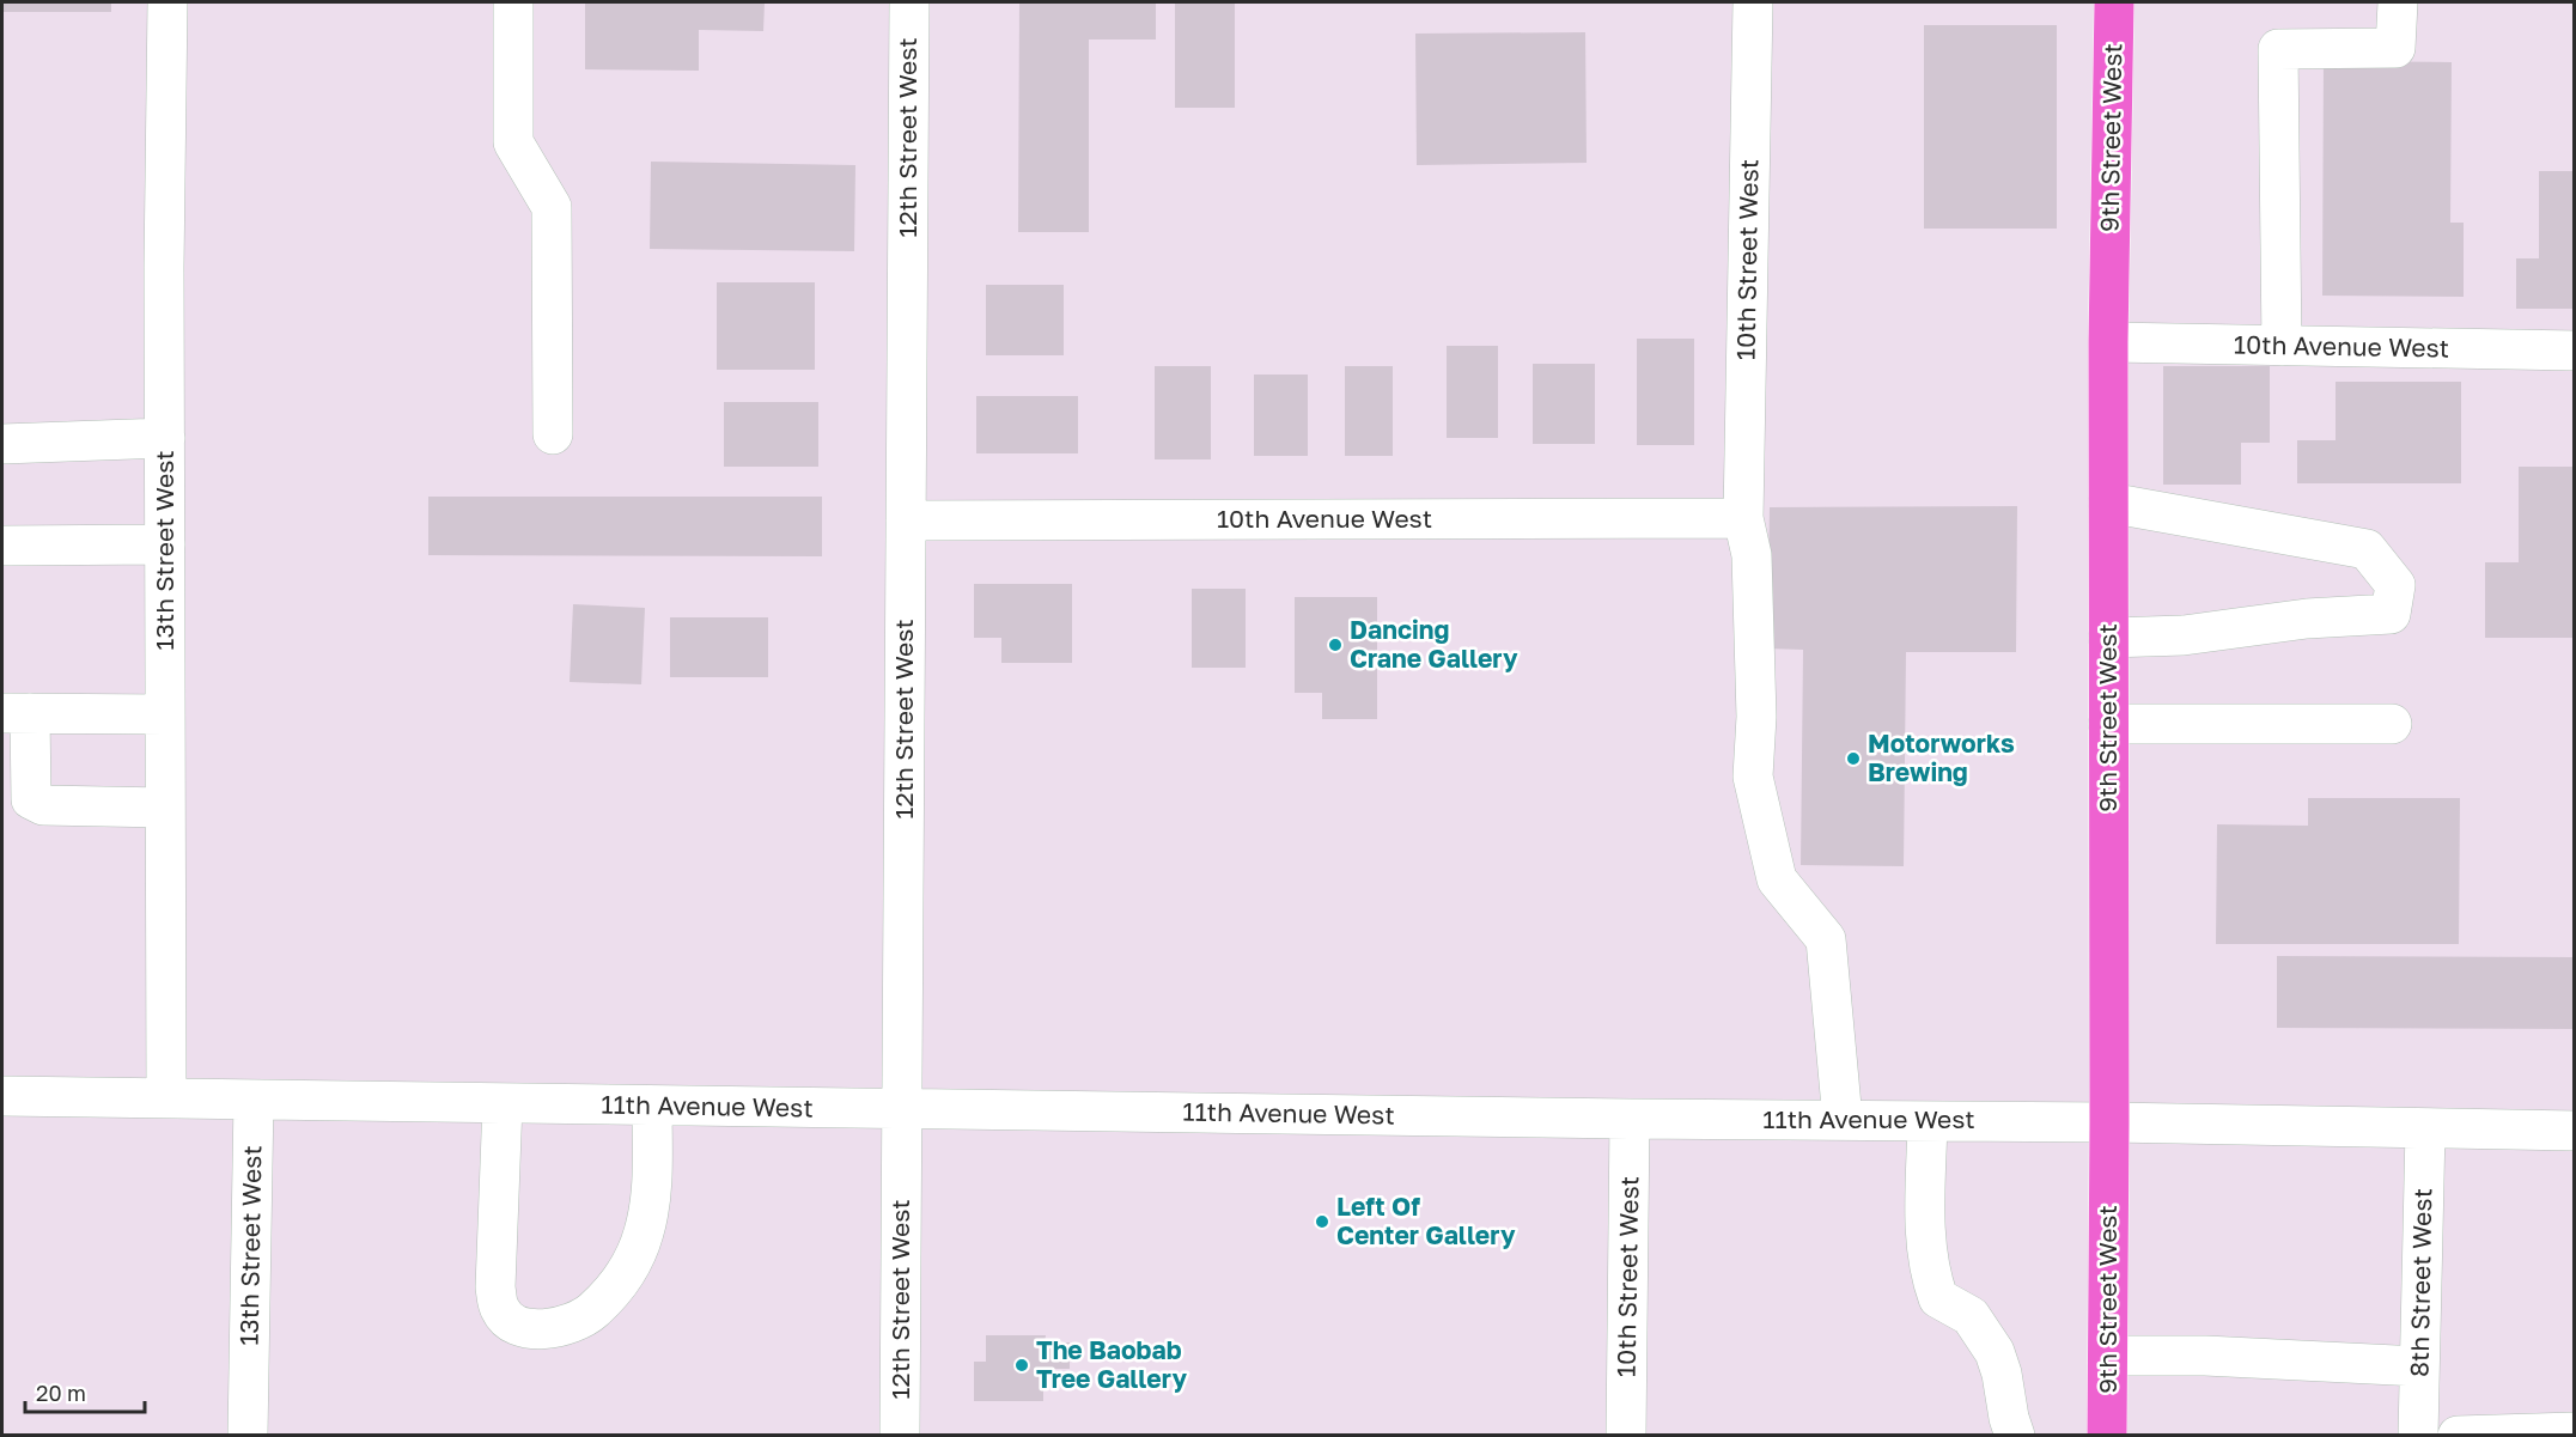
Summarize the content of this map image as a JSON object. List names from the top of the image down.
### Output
{
  "streets": {
    "main road": ["9th Street West"],
    "street": [
      "12th Street West",
      "10th Street West",
      "10th Avenue West",
      "13th Street West",
      "11th Avenue West",
      "8th Street West"
    ]
  },
  "crossings": [
    ["12th Street West", "10th Avenue West"],
    ["12th Street West", "11th Avenue West"],
    ["9th Street West", "10th Avenue West"],
    ["9th Street West", "11th Avenue West"],
    ["10th Street West", "10th Avenue West"],
    ["10th Street West", "11th Avenue West"],
    ["13th Street West", "11th Avenue West"],
    ["11th Avenue West", "8th Street West"]
  ],
  "places": [
    "Dancing Crane Gallery",
    "Motorworks Brewing",
    "Left Of Center Gallery",
    "The Baobab Tree Gallery"
  ],
  "scale_bar": "20 m"
}
